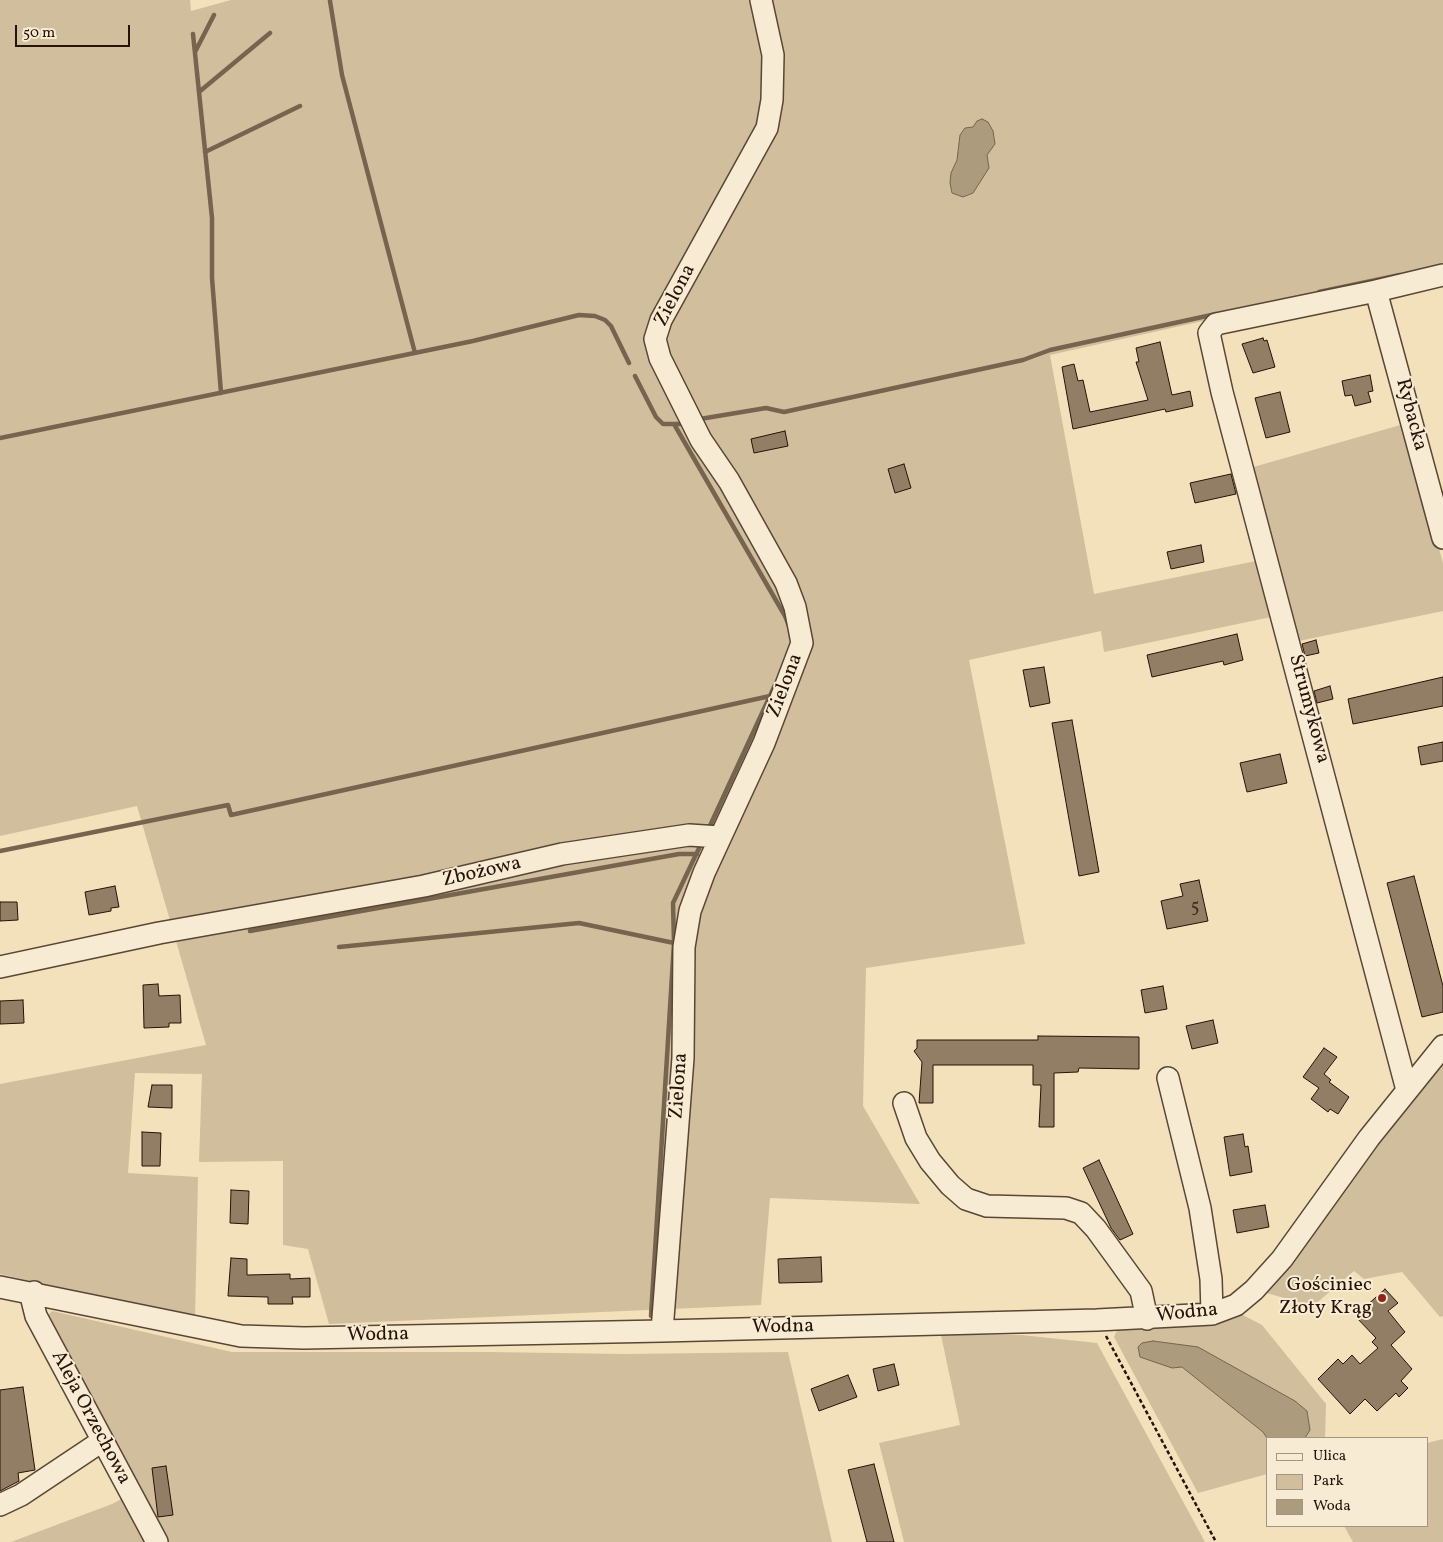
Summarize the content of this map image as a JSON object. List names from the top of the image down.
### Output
{
  "streets": {
    "street": [
      "Zielona",
      "Rybacka",
      "Strumykowa",
      "Zbożowa",
      "Wodna",
      "Aleja Orzechowa"
    ]
  },
  "crossings": [
    ["Zielona", "Zbożowa"],
    ["Zielona", "Wodna"],
    ["Rybacka", "Strumykowa"],
    ["Strumykowa", "Wodna"],
    ["Wodna", "Aleja Orzechowa"]
  ],
  "places": ["Gościniec Złoty Krąg"],
  "house_numbers": ["5"],
  "legend": ["Ulica", "Park", "Woda"],
  "scale_bar": "50 m"
}
